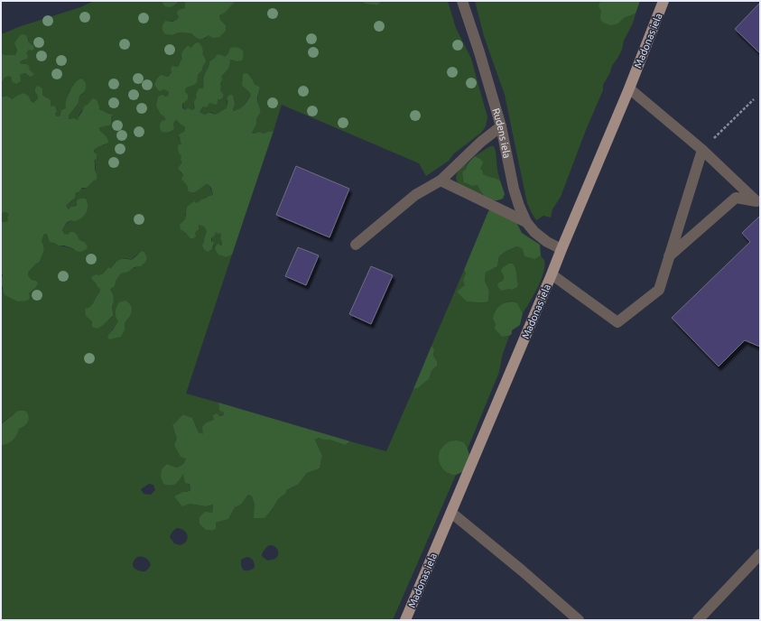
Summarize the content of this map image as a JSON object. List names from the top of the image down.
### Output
{
  "streets": {
    "main road": ["Madonas iela"],
    "street": ["Rudens iela"]
  },
  "crossings": [
    ["Madonas iela", "Rudens iela"]
  ]
}
